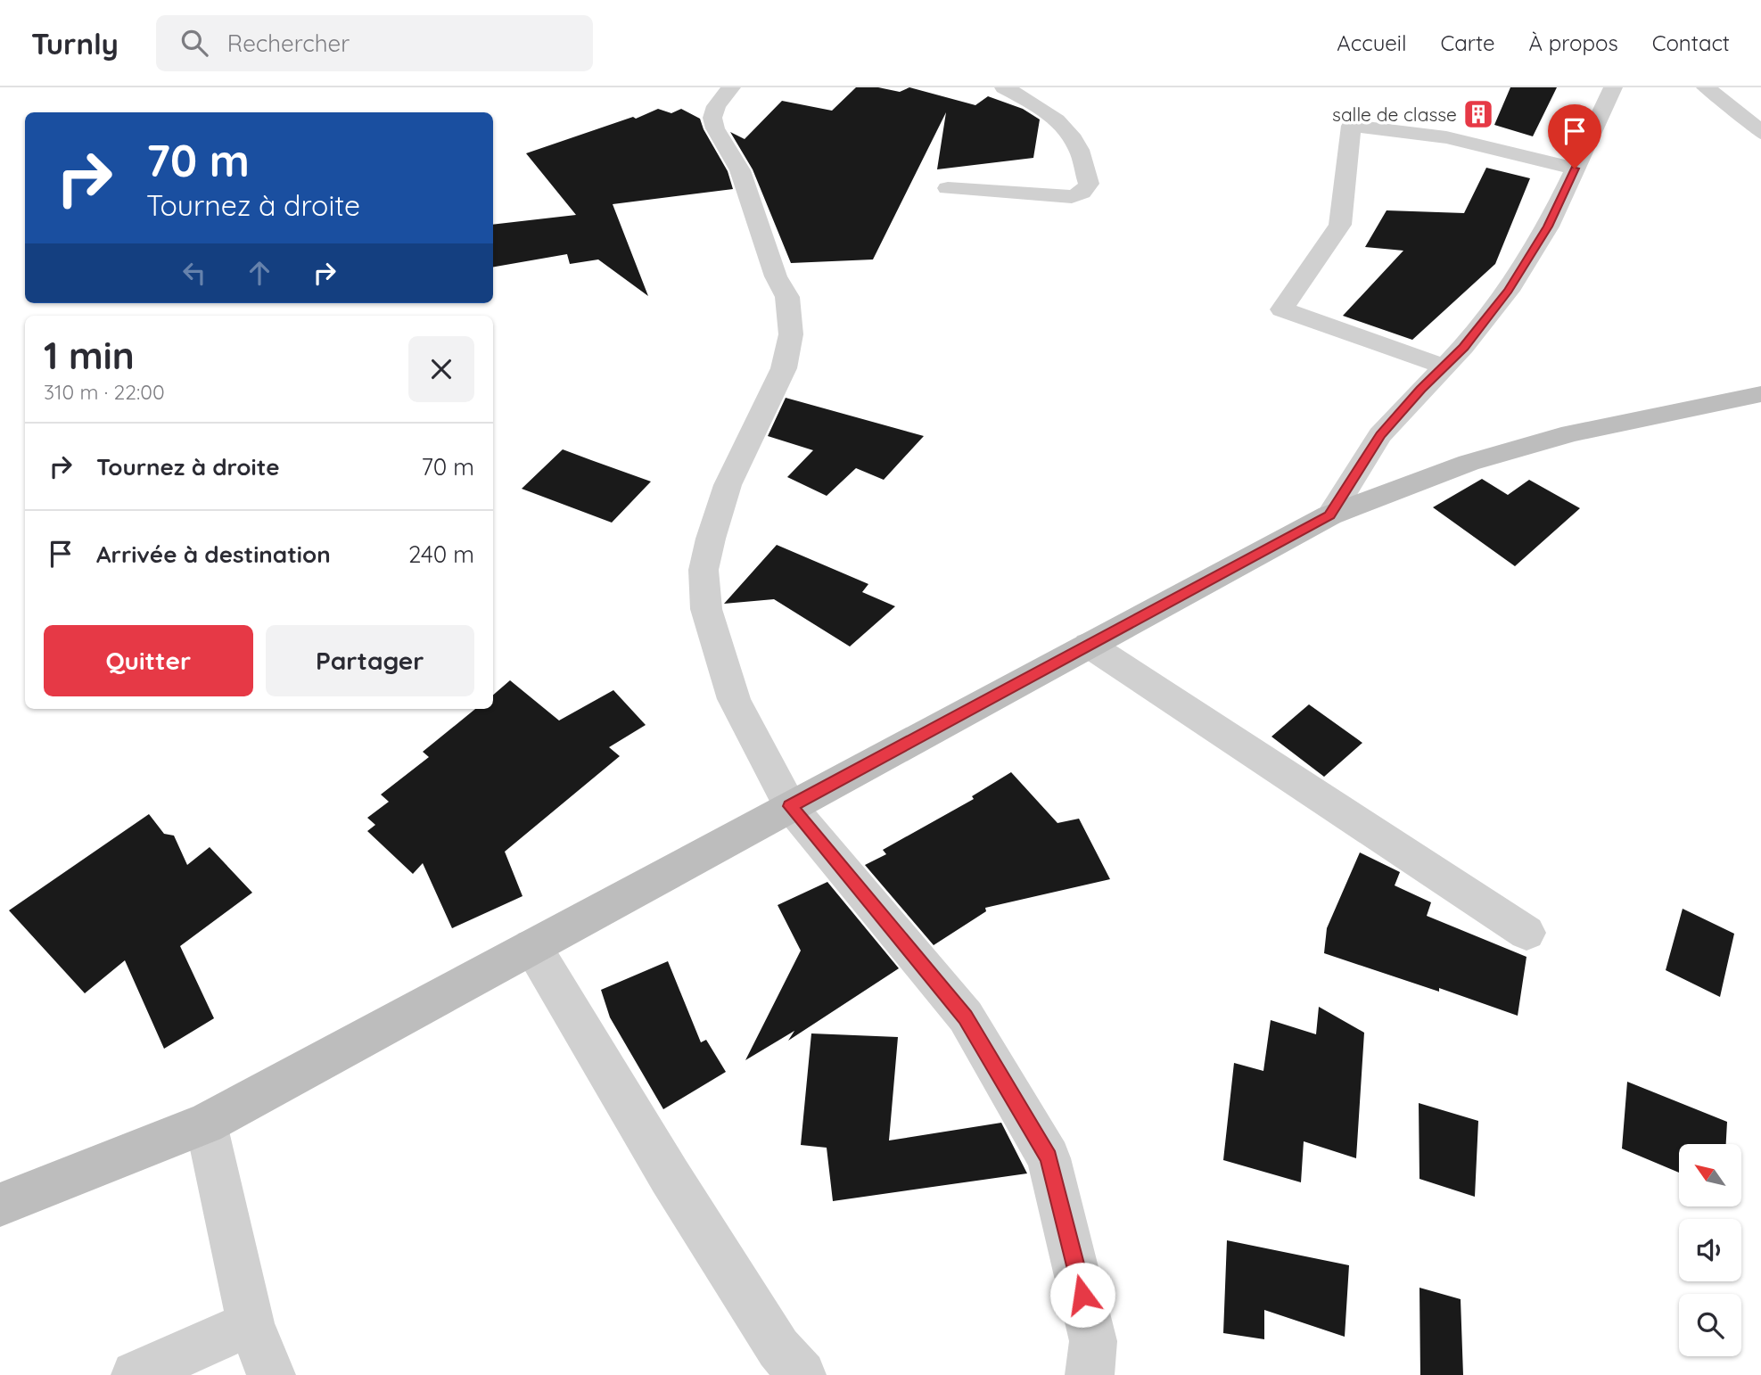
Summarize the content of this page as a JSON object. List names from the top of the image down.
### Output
{
  "places": {
    "building": ["salle de classe"]
  },
  "north": "top left",
  "page": {
    "header": "Turnly",
    "search": "Rechercher",
    "nav": [
      "Accueil",
      "Carte",
      "À propos",
      "Contact"
    ],
    "turn": ["70 m", "Tournez à droite"],
    "heading": ["1 min", "310 m · 22:00"],
    "list": [
      {
        "name": "Tournez à droite",
        "value": "70 m"
      },
      {
        "name": "Arrivée à destination",
        "value": "240 m"
      }
    ],
    "buttons": ["Quitter", "Partager"]
  }
}
